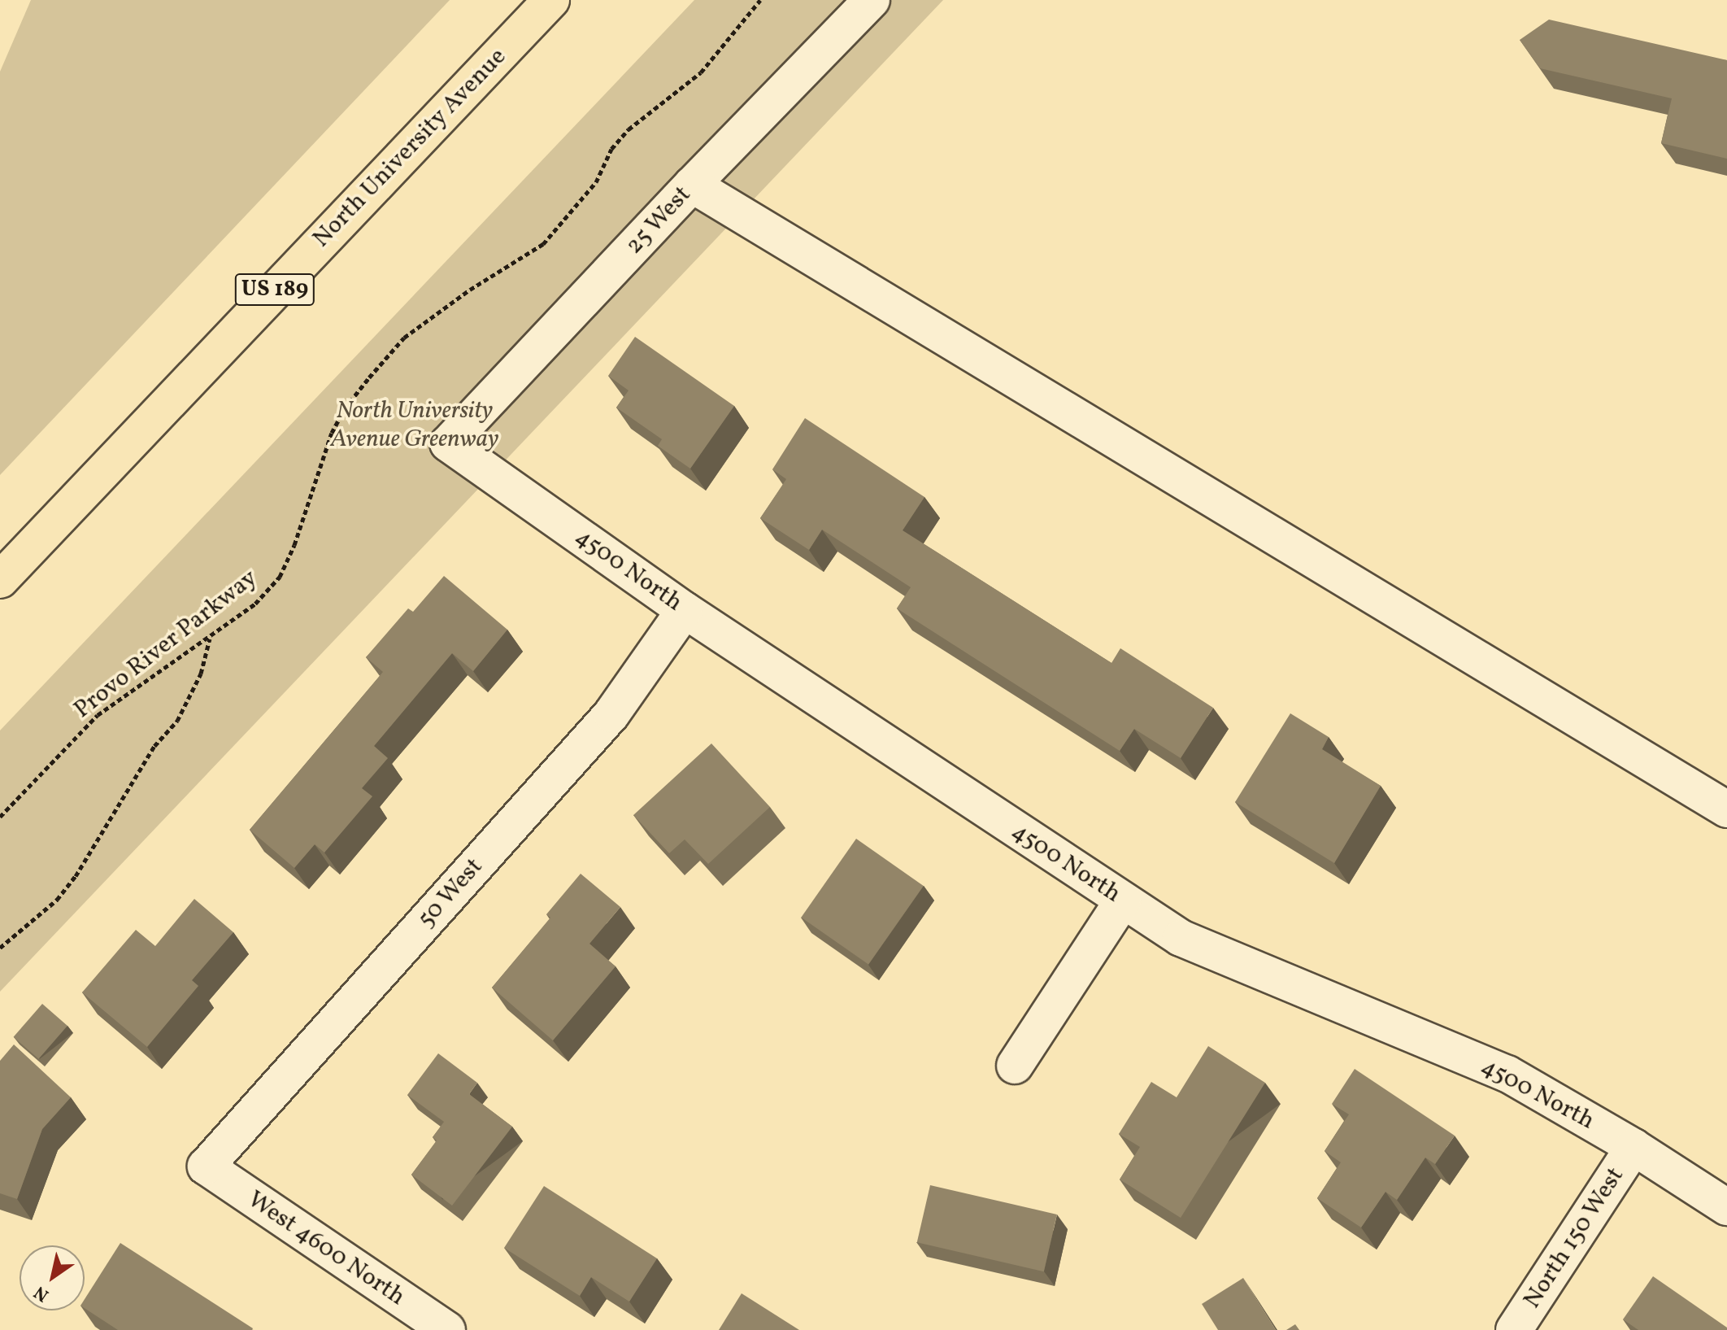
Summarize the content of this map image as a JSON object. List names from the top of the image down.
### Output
{
  "streets": {
    "highway": ["North University Avenue", "US 189"],
    "street": [
      "25 West",
      "4500 North",
      "50 West",
      "North 150 West",
      "West 4600 North"
    ],
    "path": ["Provo River Parkway"]
  },
  "crossings": [
    ["25 West", "4500 North"],
    ["4500 North", "50 West"],
    ["4500 North", "North 150 West"],
    ["50 West", "West 4600 North"]
  ],
  "parks": ["North University Avenue Greenway"],
  "north": "bottom left"
}
